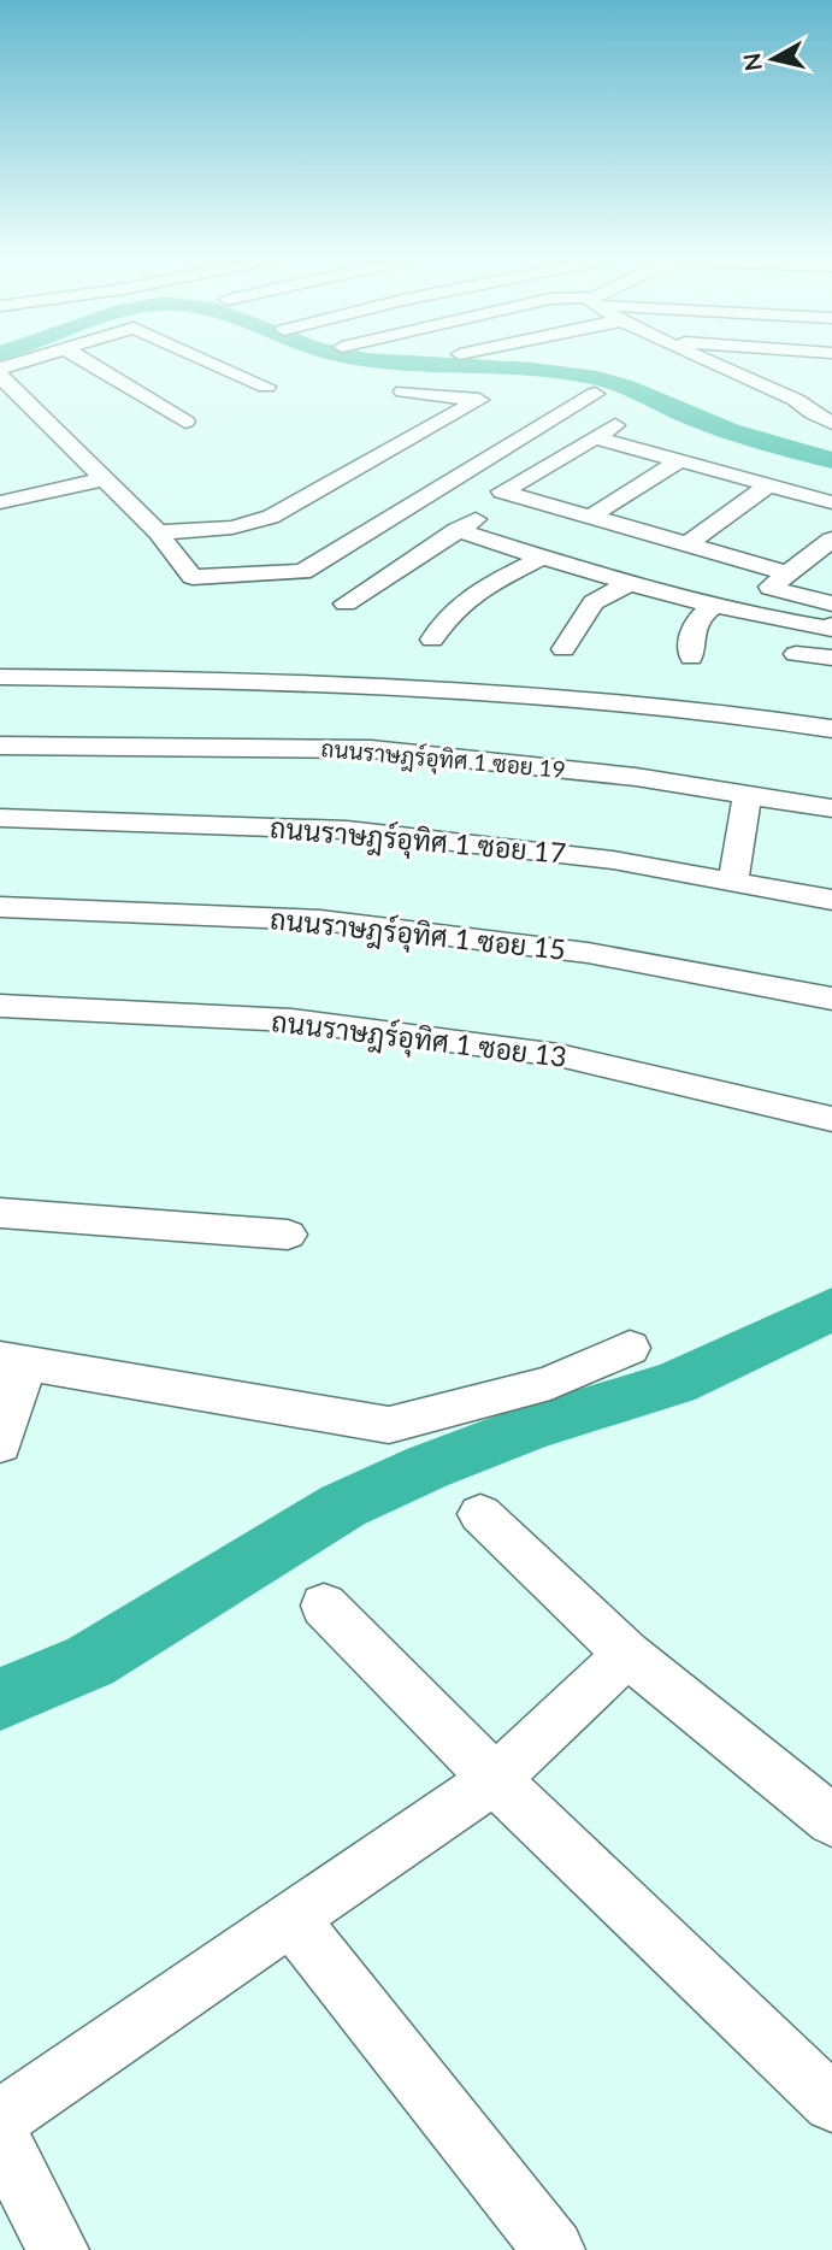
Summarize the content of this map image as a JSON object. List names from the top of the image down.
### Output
{
  "streets": {
    "street": [
      "ถนนราษฎร์อุทิศ 1 ซอย 19",
      "ถนนราษฎร์อุทิศ 1 ซอย 17",
      "ถนนราษฎร์อุทิศ 1 ซอย 15",
      "ถนนราษฎร์อุทิศ 1 ซอย 13"
    ]
  },
  "north": "left"
}
